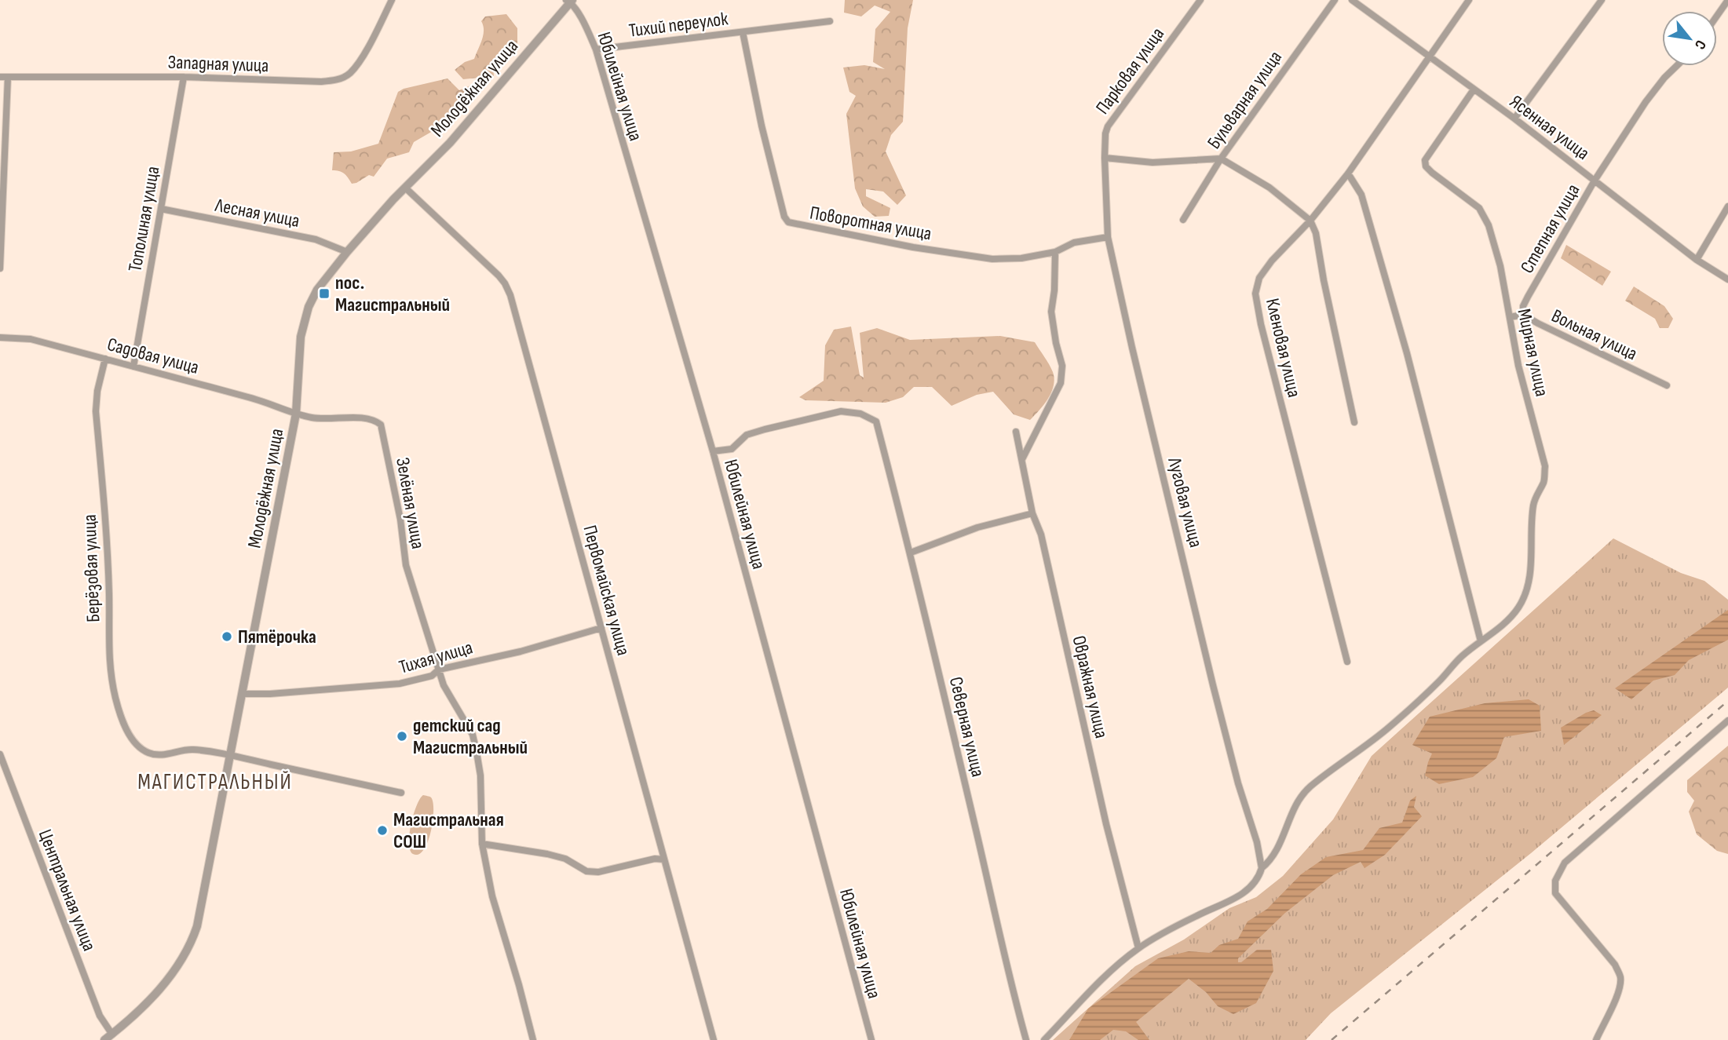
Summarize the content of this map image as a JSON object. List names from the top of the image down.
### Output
{
  "streets": {
    "street": [
      "Тихий переулок",
      "Западная улица",
      "Парковая улица",
      "Юбилейная улица",
      "Молодёжная улица",
      "Бульварная улица",
      "Ясенная улица",
      "Лесная улица",
      "Тополиная улица",
      "Поворотная улица",
      "Степная улица",
      "Вольная улица",
      "Кленовая улица",
      "Мирная улица",
      "Садовая улица",
      "Луговая улица",
      "Зелёная улица",
      "Берёзовая улица",
      "Первомайская улица",
      "Тихая улица",
      "Овражная улица",
      "Северная улица",
      "Центральная улица"
    ]
  },
  "crossings": [
    ["Тихий переулок", "Юбилейная улица"],
    ["Тихий переулок", "Поворотная улица"],
    ["Западная улица", "Тополиная улица"],
    ["Парковая улица", "Луговая улица"],
    ["Юбилейная улица", "Молодёжная улица"],
    ["Юбилейная улица", "Северная улица"],
    ["Молодёжная улица", "Лесная улица"],
    ["Молодёжная улица", "Садовая улица"],
    ["Молодёжная улица", "Зелёная улица"],
    ["Молодёжная улица", "Берёзовая улица"],
    ["Молодёжная улица", "Первомайская улица"],
    ["Молодёжная улица", "Тихая улица"],
    ["Молодёжная улица", "Центральная улица"],
    ["Ясенная улица", "Степная улица"],
    ["Ясенная улица", "Кленовая улица"],
    ["Ясенная улица", "Мирная улица"],
    ["Лесная улица", "Тополиная улица"],
    ["Тополиная улица", "Садовая улица"],
    ["Поворотная улица", "Луговая улица"],
    ["Степная улица", "Вольная улица"],
    ["Вольная улица", "Мирная улица"],
    ["Садовая улица", "Зелёная улица"],
    ["Садовая улица", "Берёзовая улица"],
    ["Зелёная улица", "Тихая улица"],
    ["Первомайская улица", "Тихая улица"]
  ],
  "districts": ["МАГИСТРАЛЬНЫЙ"],
  "places": {
    "transit": ["пос. Магистральный"],
    "other": ["Пятёрочка", "детский сад Магистральный", "Магистральная СОШ"]
  },
  "north": "bottom right"
}
